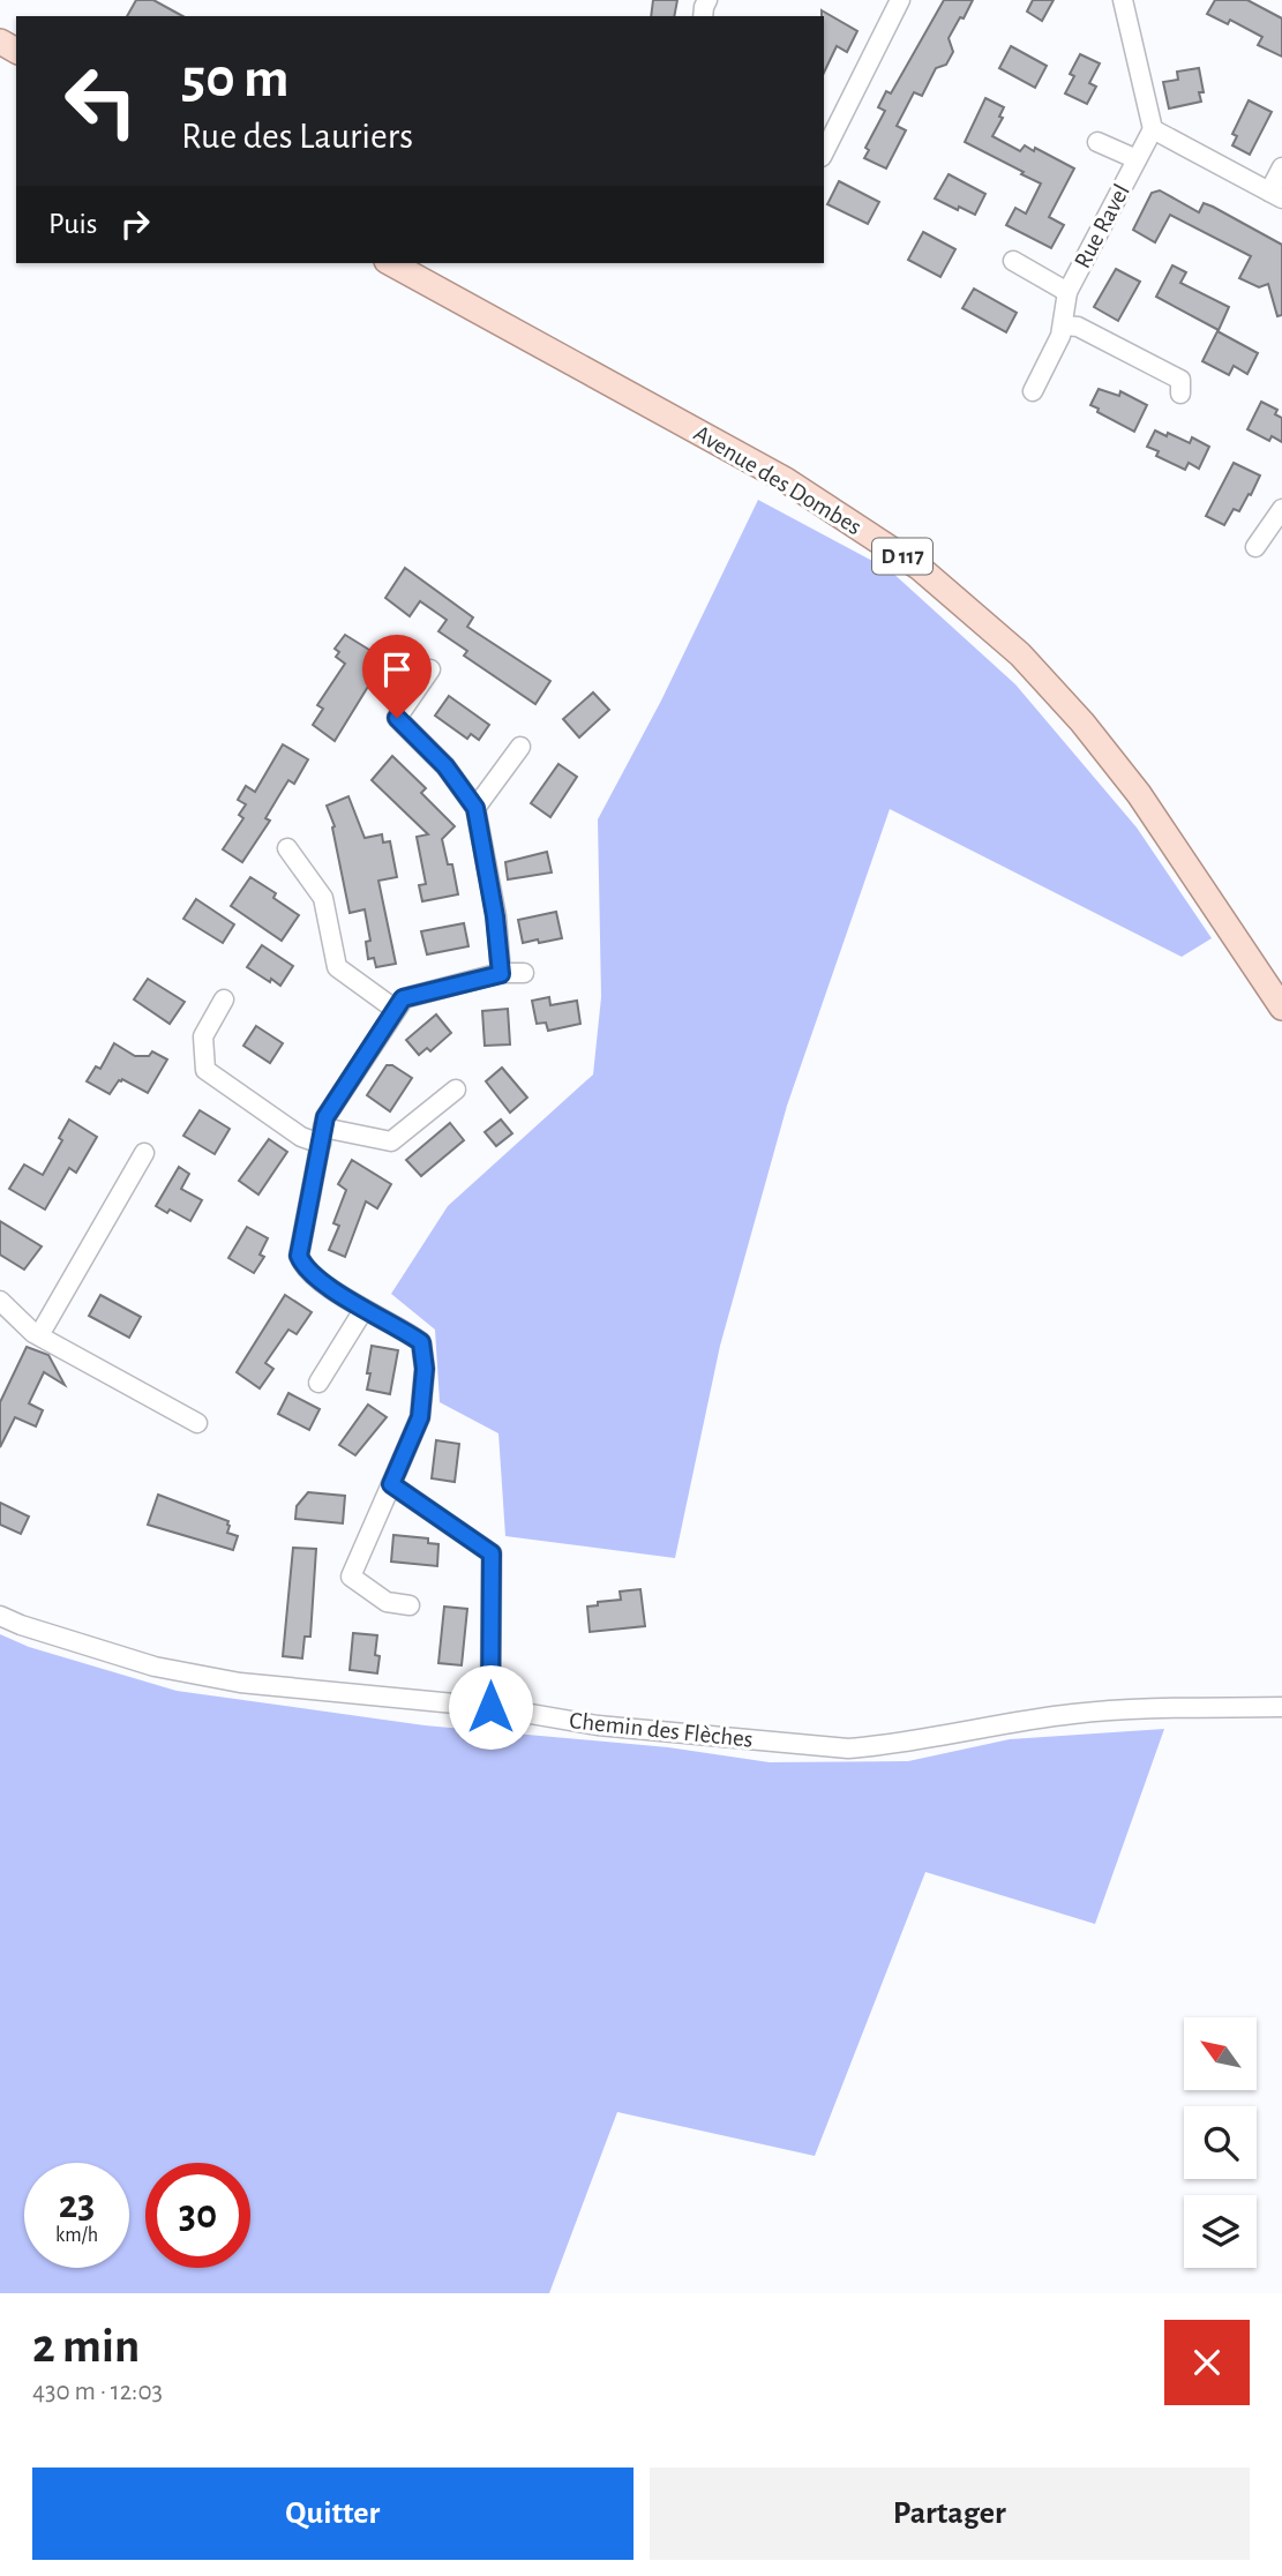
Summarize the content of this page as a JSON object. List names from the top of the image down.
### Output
{
  "streets": {
    "main road": ["Avenue des Dombes", "D 117"],
    "street": ["Rue Ravel", "Chemin des Flèches"]
  },
  "north": "top left",
  "page": {
    "turn": ["50 m", "Rue des Lauriers"],
    "then": "Puis",
    "speed": "23 km/h",
    "limit": "30",
    "heading": ["2 min", "430 m · 12:03"],
    "buttons": ["Quitter", "Partager"]
  }
}
